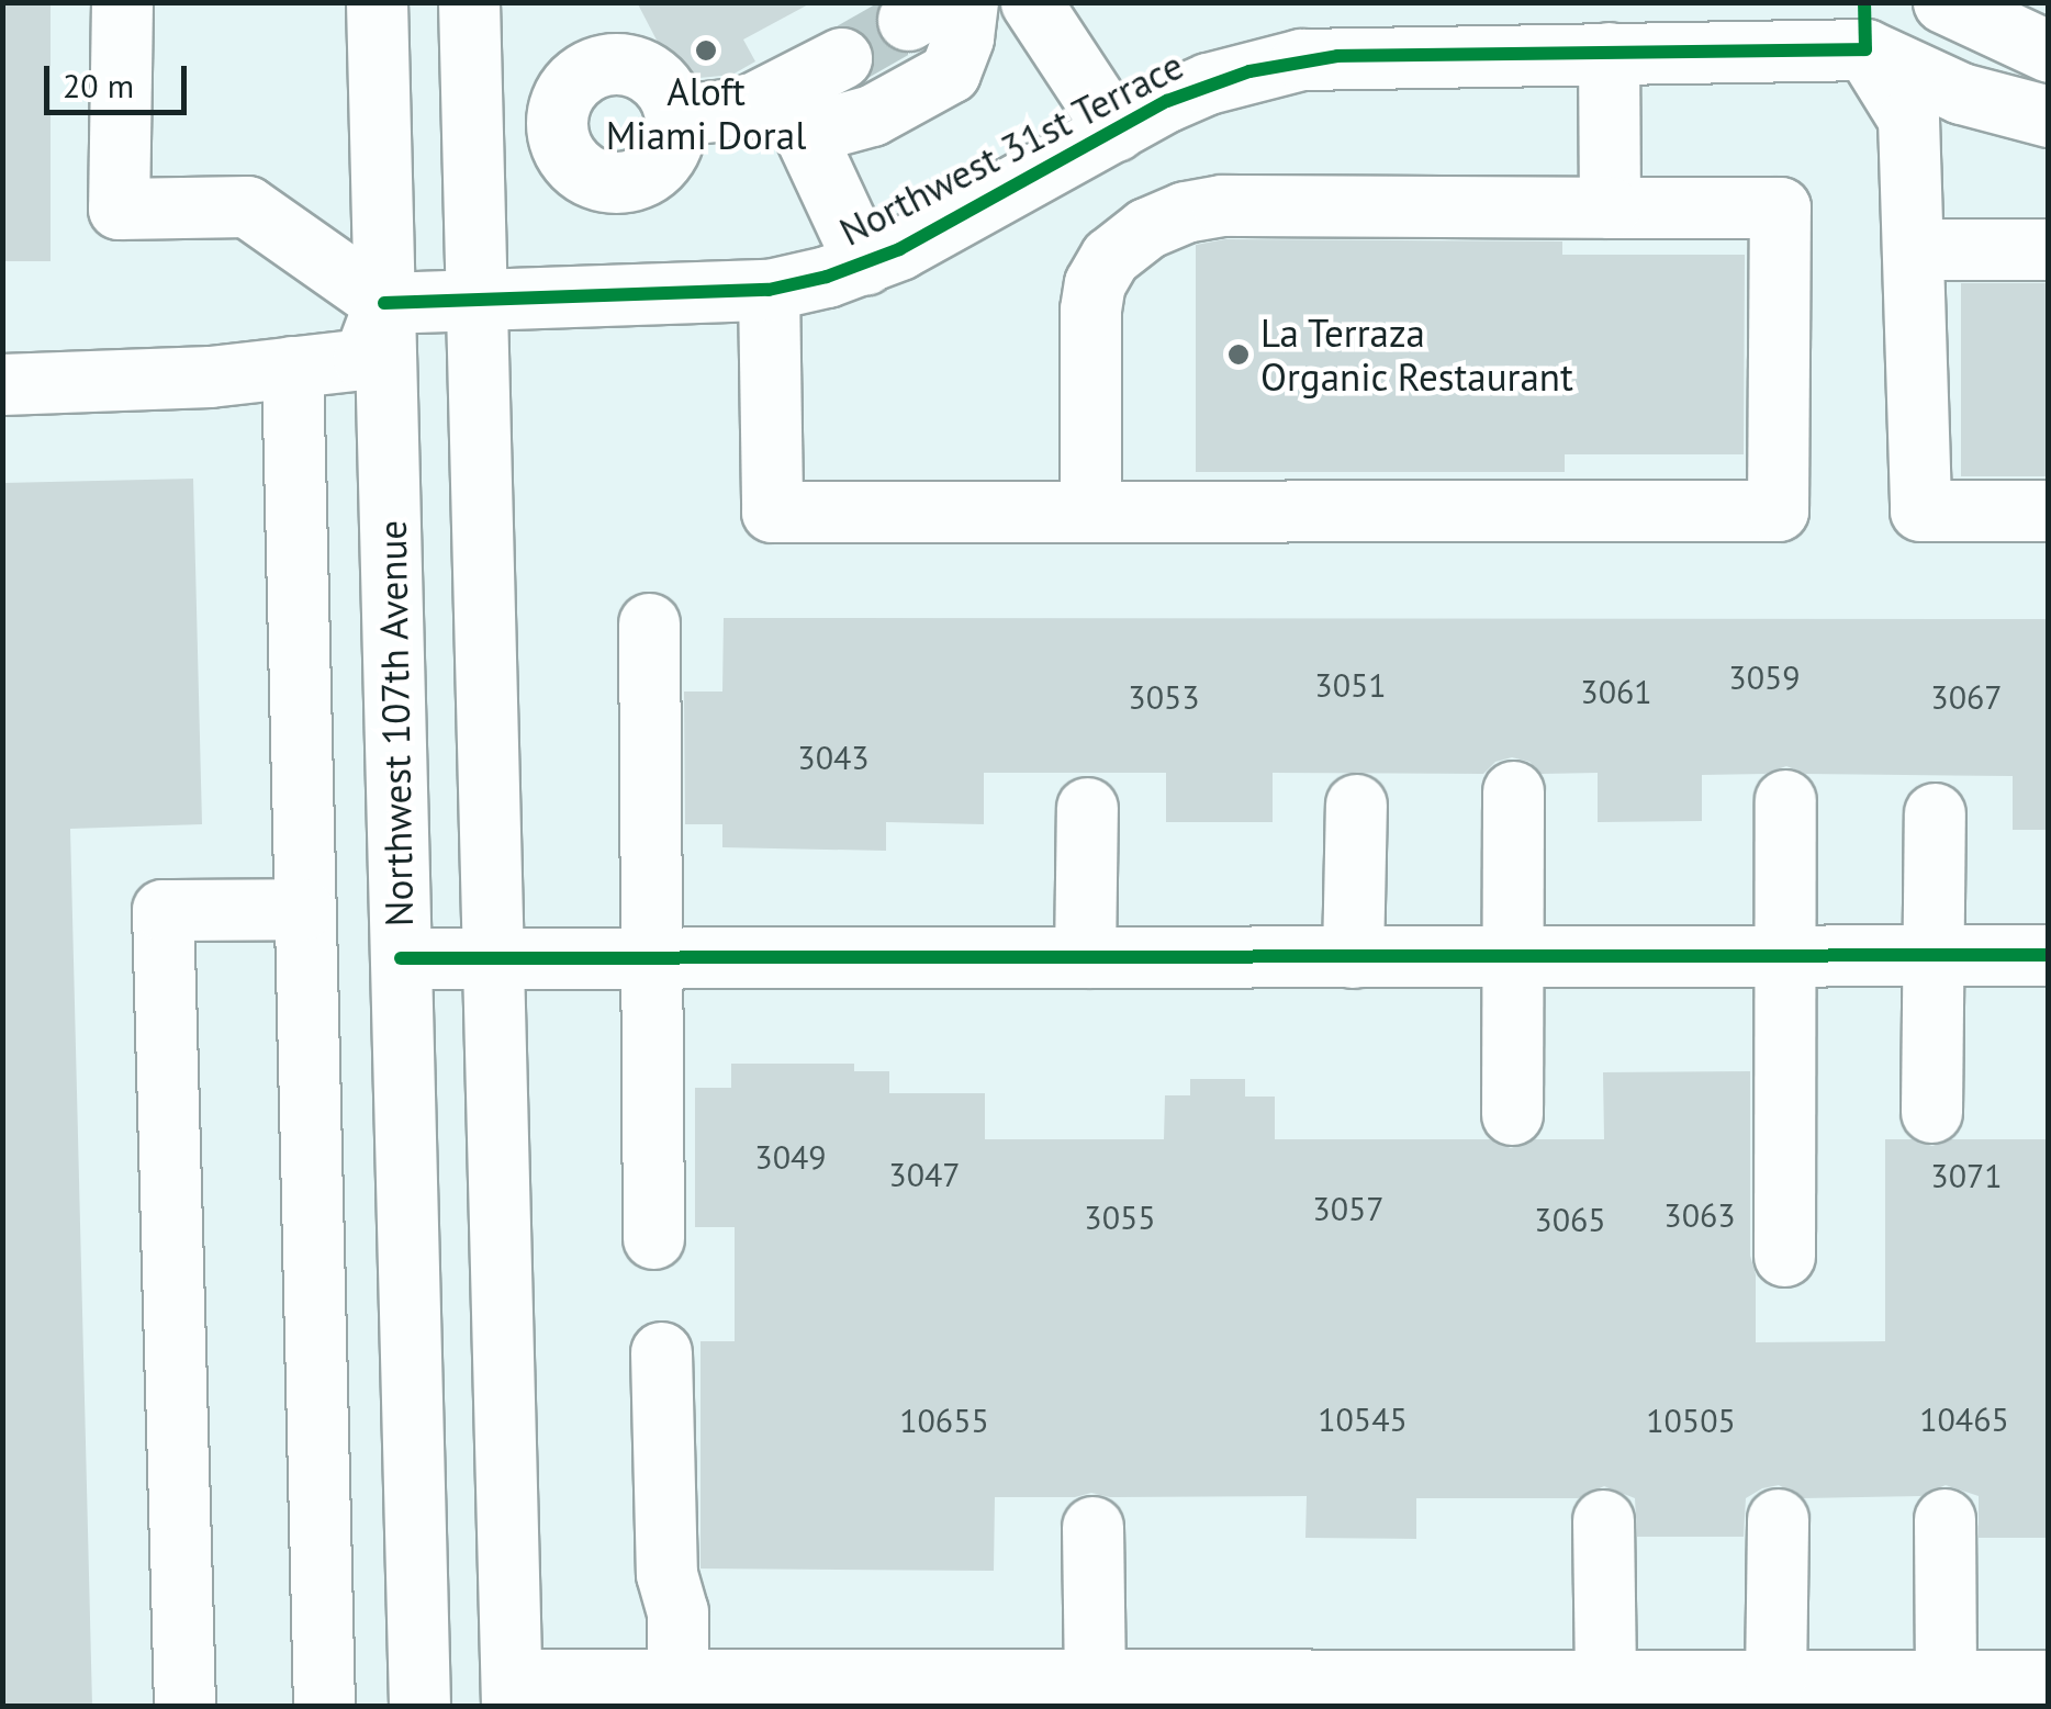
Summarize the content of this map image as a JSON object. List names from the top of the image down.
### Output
{
  "streets": {
    "street": ["Northwest 31st Terrace", "Northwest 107th Avenue"]
  },
  "crossings": [
    ["Northwest 31st Terrace", "Northwest 107th Avenue"]
  ],
  "places": ["Aloft Miami Doral", "La Terraza Organic Restaurant"],
  "house_numbers": [
    "3059",
    "3051",
    "3061",
    "3053",
    "3067",
    "3043",
    "3049",
    "3047",
    "3071",
    "3057",
    "3063",
    "3055",
    "3065",
    "10545",
    "10465",
    "10655",
    "10505"
  ],
  "scale_bar": "20 m"
}
